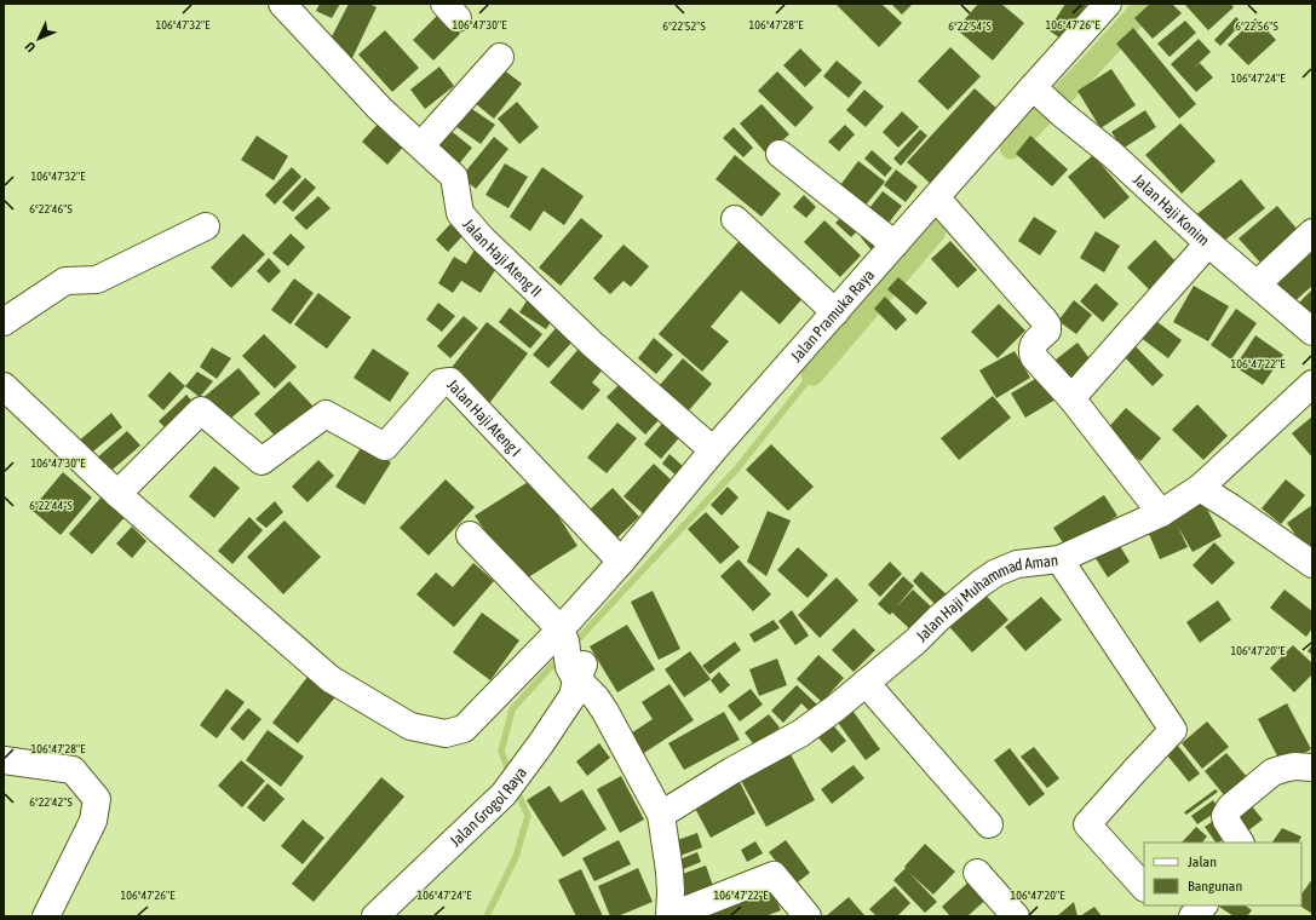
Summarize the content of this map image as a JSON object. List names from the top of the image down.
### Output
{
  "streets": {
    "street": [
      "Jalan Haji Konim",
      "Jalan Haji Ateng II",
      "Jalan Pramuka Raya",
      "Jalan Haji Ateng I",
      "Jalan Haji Muhammad Aman",
      "Jalan Grogol Raya"
    ]
  },
  "crossings": [
    ["Jalan Haji Konim", "Jalan Pramuka Raya"],
    ["Jalan Haji Ateng II", "Jalan Pramuka Raya"],
    ["Jalan Pramuka Raya", "Jalan Haji Ateng I"],
    ["Jalan Pramuka Raya", "Jalan Grogol Raya"]
  ],
  "legend": ["Jalan", "Bangunan"],
  "north": "bottom left",
  "coordinates": [
    "106°47'32\"E",
    "106°47'30\"E",
    "106°47'28\"E",
    "106°47'26\"E",
    "6°22'56\"S",
    "6°22'52\"S",
    "6°22'54\"S",
    "106°47'24\"E",
    "6°22'46\"S",
    "106°47'22\"E",
    "6°22'44\"S",
    "106°47'20\"E",
    "6°22'42\"S"
  ]
}
